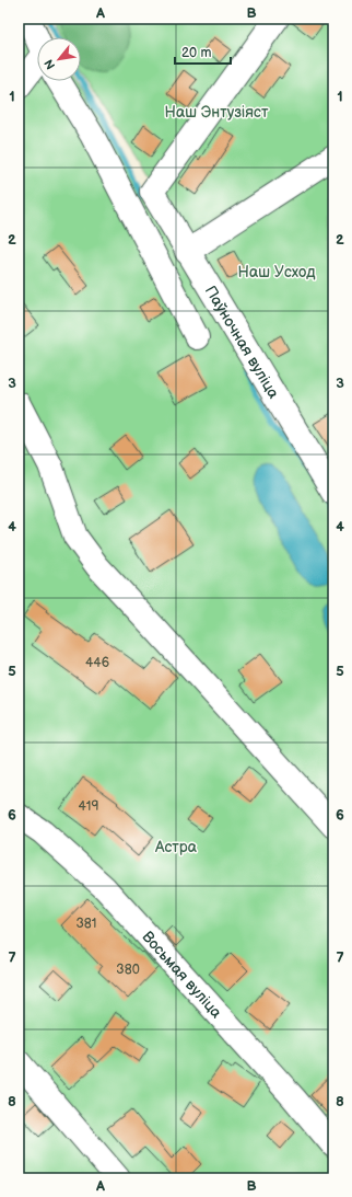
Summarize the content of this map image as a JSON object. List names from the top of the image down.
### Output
{
  "streets": {
    "lane": ["Паўночная вуліца", "Восьмая вуліца"]
  },
  "parks": ["Наш Энтузіяст", "Наш Усход", "Астра"],
  "house_numbers": [
    "446",
    "419",
    "381",
    "380"
  ],
  "scale_bar": "20 m",
  "north": "bottom left",
  "grid": {
    "columns": ["A", "B"],
    "rows": [
      "1",
      "2",
      "3",
      "4",
      "5",
      "6",
      "7",
      "8"
    ]
  }
}
